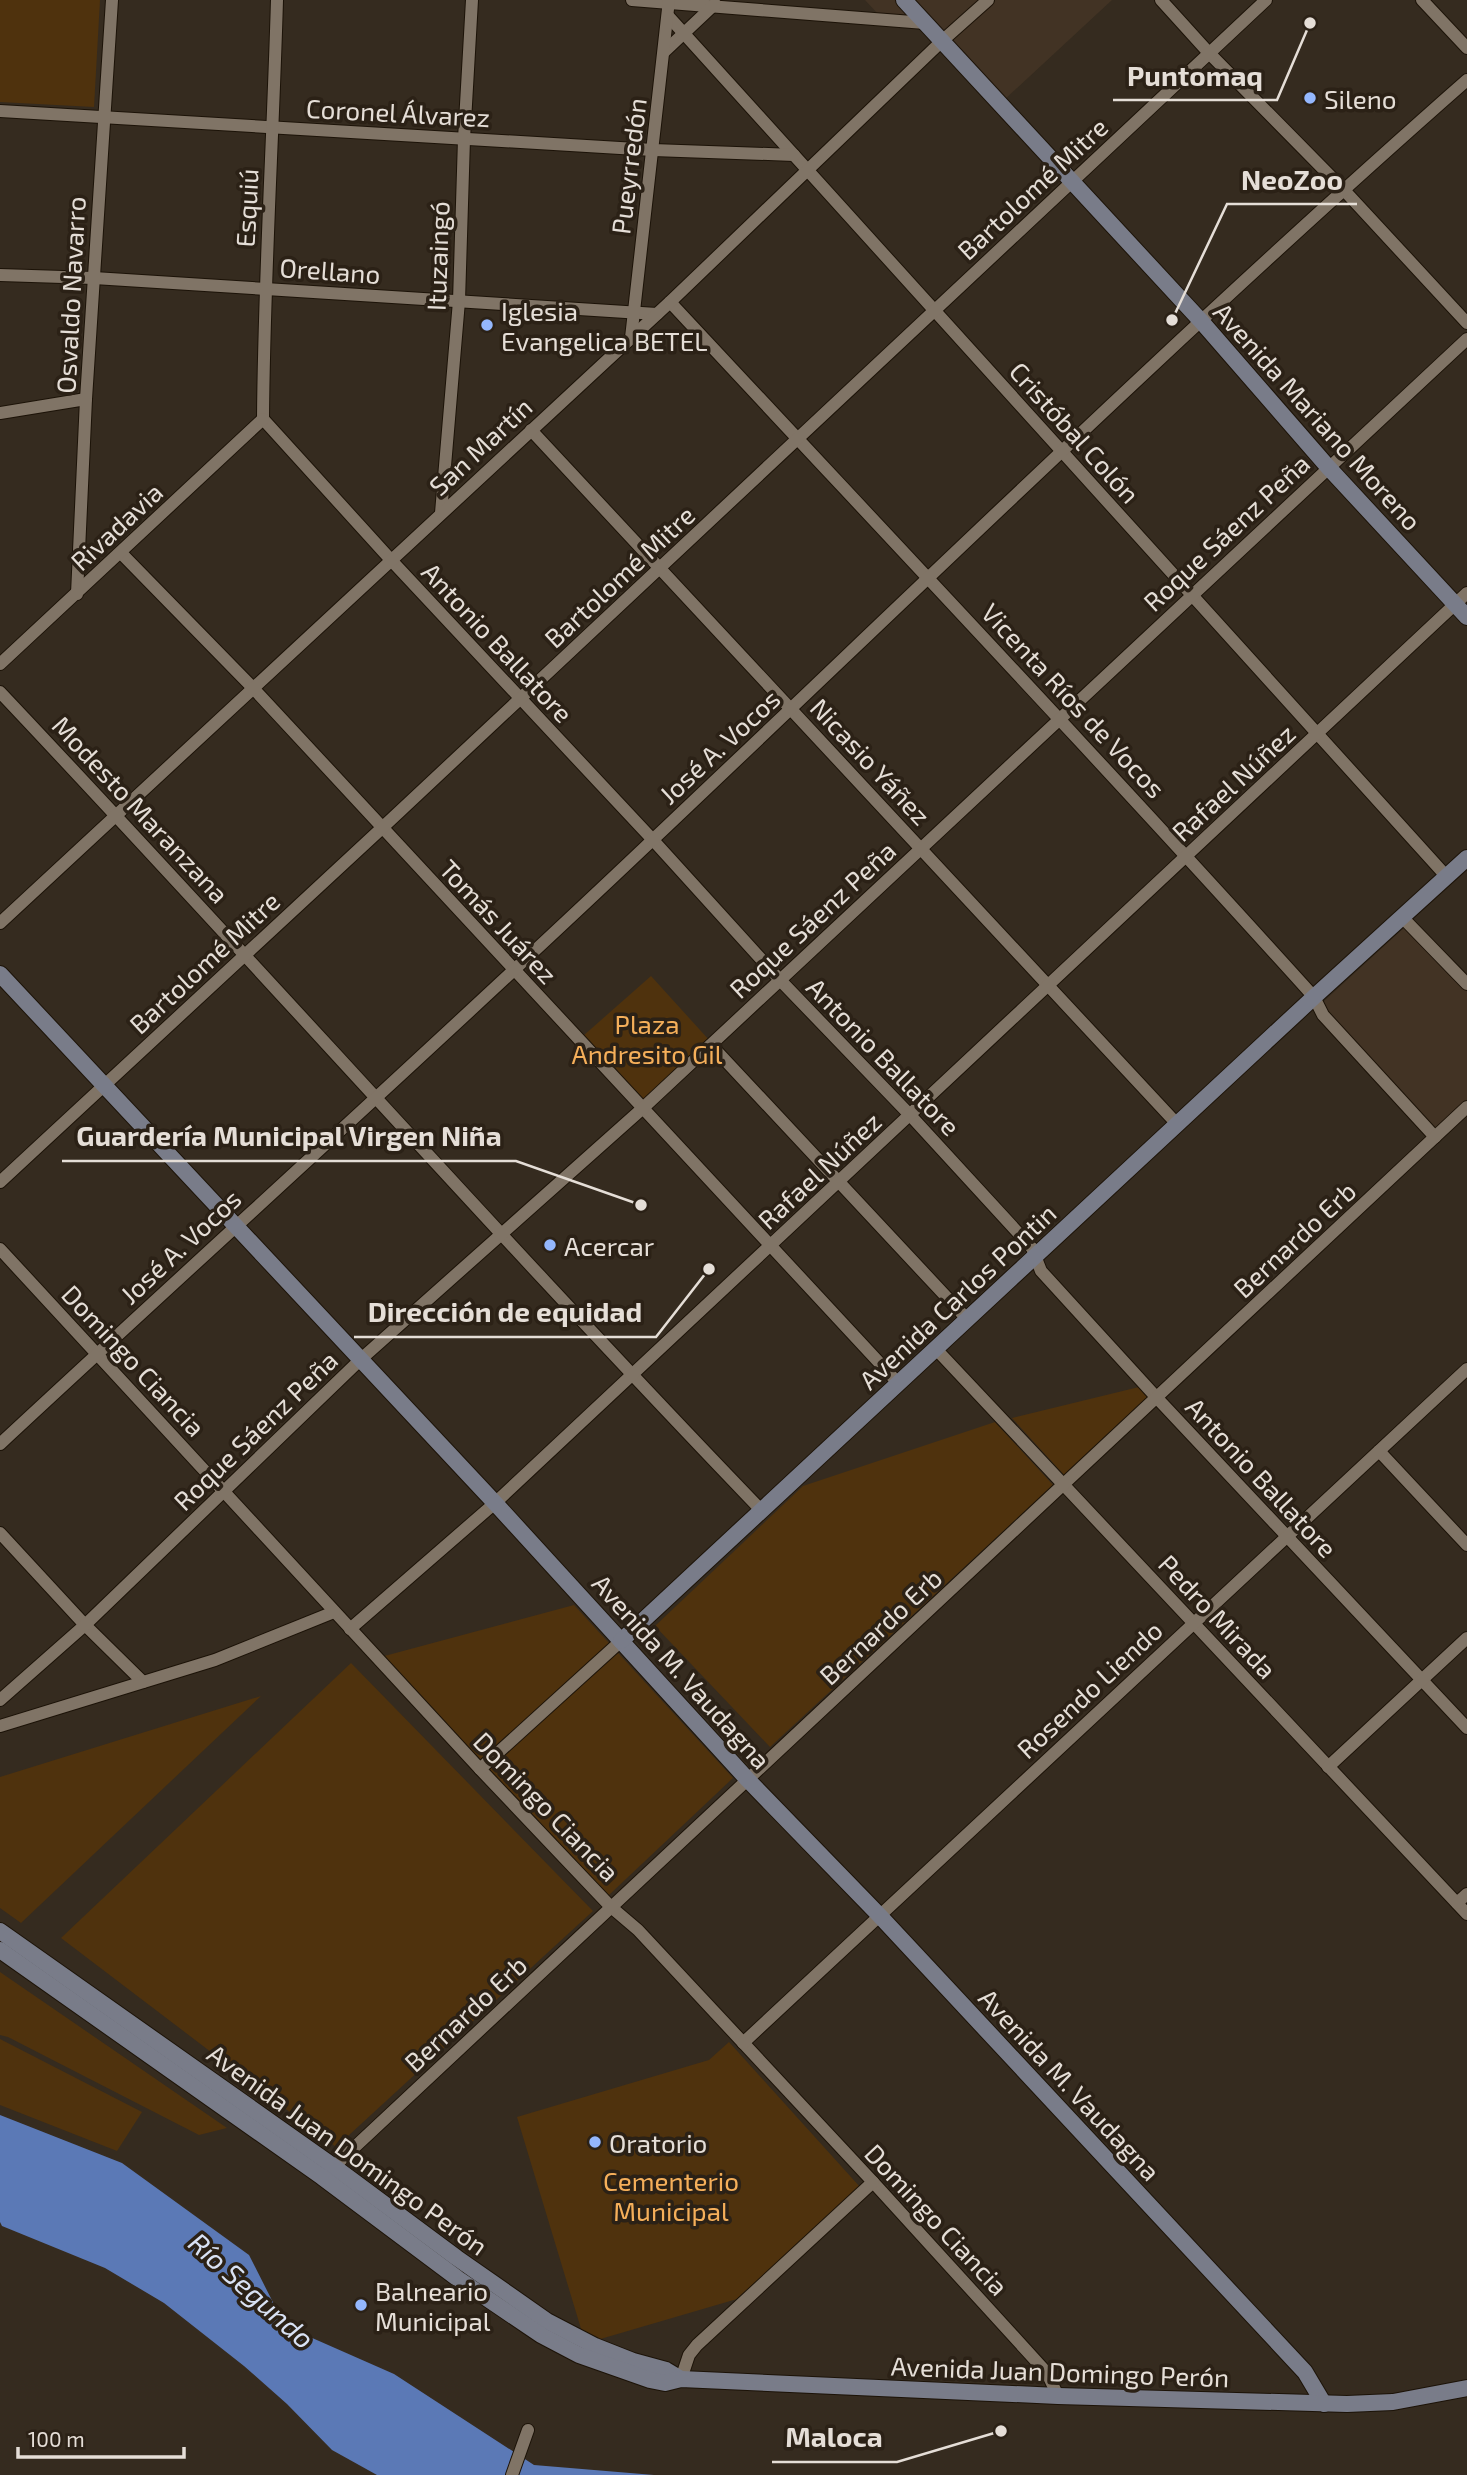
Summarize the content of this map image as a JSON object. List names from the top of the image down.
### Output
{
  "streets": {
    "main road": [
      "Avenida Mariano Moreno",
      "Avenida Carlos Pontin",
      "Avenida M. Vaudagna",
      "Avenida Juan Domingo Perón"
    ],
    "street": [
      "Coronel Álvarez",
      "Pueyrredón",
      "Bartolomé Mitre",
      "Esquiú",
      "Ituzaingó",
      "Orellano",
      "Osvaldo Navarro",
      "Cristóbal Colón",
      "San Martín",
      "Rivadavia",
      "Roque Sáenz Peña",
      "Antonio Ballatore",
      "Vicenta Ríos de Vocos",
      "José A. Vocos",
      "Nicasio Yáñez",
      "Rafael Núñez",
      "Modesto Maranzana",
      "Tomás Juárez",
      "Bernardo Erb",
      "Domingo Ciancia",
      "Pedro Mirada",
      "Rosendo Liendo"
    ]
  },
  "crossings": [
    ["Coronel Álvarez", "Pueyrredón"],
    ["Coronel Álvarez", "Esquiú"],
    ["Coronel Álvarez", "Ituzaingó"],
    ["Coronel Álvarez", "Osvaldo Navarro"],
    ["Coronel Álvarez", "Cristóbal Colón"],
    ["Pueyrredón", "Orellano"],
    ["Pueyrredón", "Cristóbal Colón"],
    ["Pueyrredón", "San Martín"],
    ["Bartolomé Mitre", "Avenida Mariano Moreno"],
    ["Bartolomé Mitre", "Cristóbal Colón"],
    ["Bartolomé Mitre", "Antonio Ballatore"],
    ["Bartolomé Mitre", "Vicenta Ríos de Vocos"],
    ["Bartolomé Mitre", "Nicasio Yáñez"],
    ["Bartolomé Mitre", "Modesto Maranzana"],
    ["Bartolomé Mitre", "Tomás Juárez"],
    ["Bartolomé Mitre", "Avenida M. Vaudagna"],
    ["Esquiú", "Orellano"],
    ["Esquiú", "Rivadavia"],
    ["Esquiú", "Antonio Ballatore"],
    ["Ituzaingó", "Orellano"],
    ["Ituzaingó", "San Martín"],
    ["Orellano", "Osvaldo Navarro"],
    ["Orellano", "San Martín"],
    ["Osvaldo Navarro", "Rivadavia"],
    ["Avenida Mariano Moreno", "San Martín"],
    ["Avenida Mariano Moreno", "Roque Sáenz Peña"],
    ["Avenida Mariano Moreno", "José A. Vocos"],
    ["Avenida Mariano Moreno", "Rafael Núñez"],
    ["Cristóbal Colón", "San Martín"],
    ["Cristóbal Colón", "Roque Sáenz Peña"],
    ["Cristóbal Colón", "José A. Vocos"],
    ["Cristóbal Colón", "Rafael Núñez"],
    ["Cristóbal Colón", "Avenida Carlos Pontin"],
    ["San Martín", "Antonio Ballatore"],
    ["San Martín", "Vicenta Ríos de Vocos"],
    ["San Martín", "Nicasio Yáñez"],
    ["San Martín", "Modesto Maranzana"],
    ["San Martín", "Tomás Juárez"],
    ["Rivadavia", "Antonio Ballatore"],
    ["Rivadavia", "Tomás Juárez"],
    ["Roque Sáenz Peña", "Antonio Ballatore"],
    ["Roque Sáenz Peña", "Vicenta Ríos de Vocos"],
    ["Roque Sáenz Peña", "Nicasio Yáñez"],
    ["Roque Sáenz Peña", "Modesto Maranzana"],
    ["Roque Sáenz Peña", "Tomás Juárez"],
    ["Roque Sáenz Peña", "Domingo Ciancia"],
    ["Roque Sáenz Peña", "Avenida M. Vaudagna"],
    ["Antonio Ballatore", "José A. Vocos"],
    ["Antonio Ballatore", "Rafael Núñez"],
    ["Antonio Ballatore", "Bernardo Erb"],
    ["Antonio Ballatore", "Avenida Carlos Pontin"],
    ["Antonio Ballatore", "Rosendo Liendo"],
    ["Vicenta Ríos de Vocos", "José A. Vocos"],
    ["Vicenta Ríos de Vocos", "Rafael Núñez"],
    ["Vicenta Ríos de Vocos", "Bernardo Erb"],
    ["Vicenta Ríos de Vocos", "Avenida Carlos Pontin"],
    ["José A. Vocos", "Nicasio Yáñez"],
    ["José A. Vocos", "Modesto Maranzana"],
    ["José A. Vocos", "Tomás Juárez"],
    ["José A. Vocos", "Domingo Ciancia"],
    ["José A. Vocos", "Avenida M. Vaudagna"],
    ["Nicasio Yáñez", "Rafael Núñez"],
    ["Nicasio Yáñez", "Avenida Carlos Pontin"],
    ["Rafael Núñez", "Modesto Maranzana"],
    ["Rafael Núñez", "Tomás Juárez"],
    ["Rafael Núñez", "Domingo Ciancia"],
    ["Rafael Núñez", "Avenida M. Vaudagna"],
    ["Modesto Maranzana", "Avenida Carlos Pontin"],
    ["Tomás Juárez", "Avenida Carlos Pontin"],
    ["Bernardo Erb", "Domingo Ciancia"],
    ["Bernardo Erb", "Pedro Mirada"],
    ["Bernardo Erb", "Avenida M. Vaudagna"],
    ["Bernardo Erb", "Avenida Juan Domingo Perón"],
    ["Avenida Carlos Pontin", "Domingo Ciancia"],
    ["Avenida Carlos Pontin", "Pedro Mirada"],
    ["Avenida Carlos Pontin", "Avenida M. Vaudagna"],
    ["Domingo Ciancia", "Rosendo Liendo"],
    ["Domingo Ciancia", "Avenida Juan Domingo Perón"],
    ["Pedro Mirada", "Rosendo Liendo"],
    ["Avenida M. Vaudagna", "Rosendo Liendo"],
    ["Avenida M. Vaudagna", "Avenida Juan Domingo Perón"]
  ],
  "water": ["Río Segundo"],
  "parks": ["Plaza Andresito Gil", "Cementerio Municipal"],
  "places": [
    "Puntomaq",
    "Sileno",
    "NeoZoo",
    "Iglesia Evangelica BETEL",
    "Guardería Municipal Virgen Niña",
    "Acercar",
    "Dirección de equidad",
    "Oratorio",
    "Balneario Municipal",
    "Maloca"
  ],
  "scale_bar": "100 m"
}
